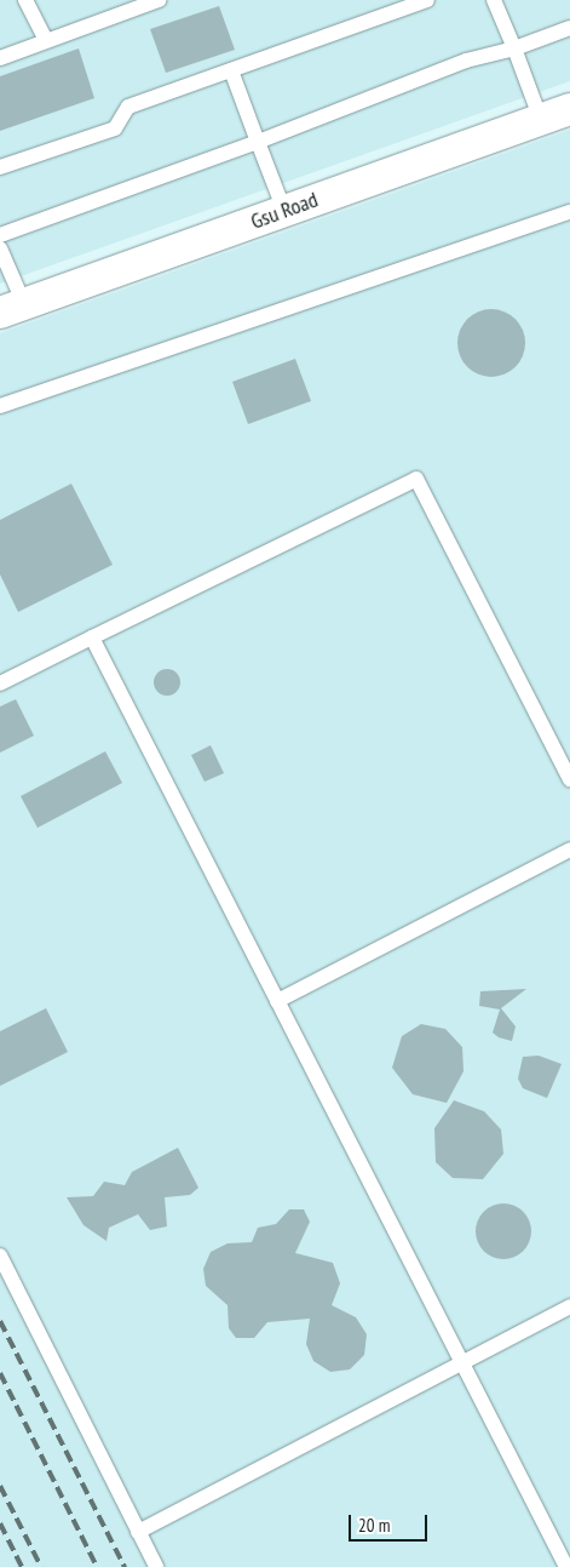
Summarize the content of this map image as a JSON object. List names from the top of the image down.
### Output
{
  "streets": {
    "street": ["Gsu Road"]
  },
  "scale_bar": "20 m"
}
